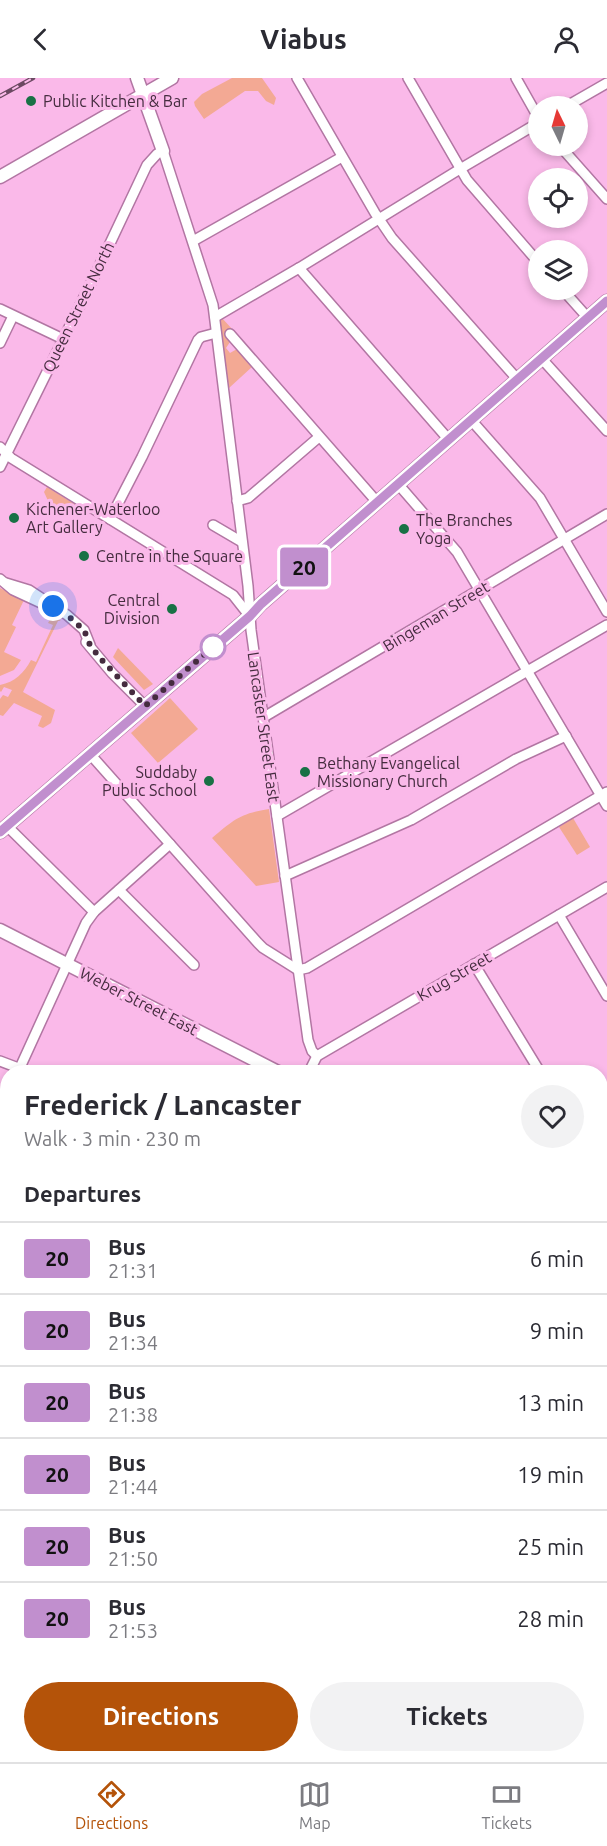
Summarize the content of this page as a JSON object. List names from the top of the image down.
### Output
{
  "streets": {
    "main road": ["Weber Street East"],
    "street": [
      "Queen Street North",
      "Bingeman Street",
      "Lancaster Street East",
      "Krug Street"
    ]
  },
  "crossings": [
    ["Queen Street North", "Lancaster Street East"],
    ["Bingeman Street", "Lancaster Street East"],
    ["Lancaster Street East", "Krug Street"]
  ],
  "places": [
    "Public Kitchen & Bar",
    "Kichener-Waterloo Art Gallery",
    "The Branches Yoga",
    "Centre in the Square",
    "Central Division",
    "Bethany Evangelical Missionary Church",
    "Suddaby Public School"
  ],
  "lines": ["bus line 20"],
  "north": "top",
  "page": {
    "header": "Viabus",
    "on_map": "20",
    "heading": [
      ["Frederick / Lancaster", "Walk · 3 min · 230 m"],
      "Departures"
    ],
    "list": [
      {
        "mark": "20",
        "name": "Bus",
        "note": "21:31",
        "value": "6 min"
      },
      {
        "mark": "20",
        "name": "Bus",
        "note": "21:34",
        "value": "9 min"
      },
      {
        "mark": "20",
        "name": "Bus",
        "note": "21:38",
        "value": "13 min"
      },
      {
        "mark": "20",
        "name": "Bus",
        "note": "21:44",
        "value": "19 min"
      },
      {
        "mark": "20",
        "name": "Bus",
        "note": "21:50",
        "value": "25 min"
      },
      {
        "mark": "20",
        "name": "Bus",
        "note": "21:53",
        "value": "28 min"
      }
    ],
    "buttons": ["Directions", "Tickets"],
    "tabs": ["Directions", "Map", "Tickets"]
  }
}
